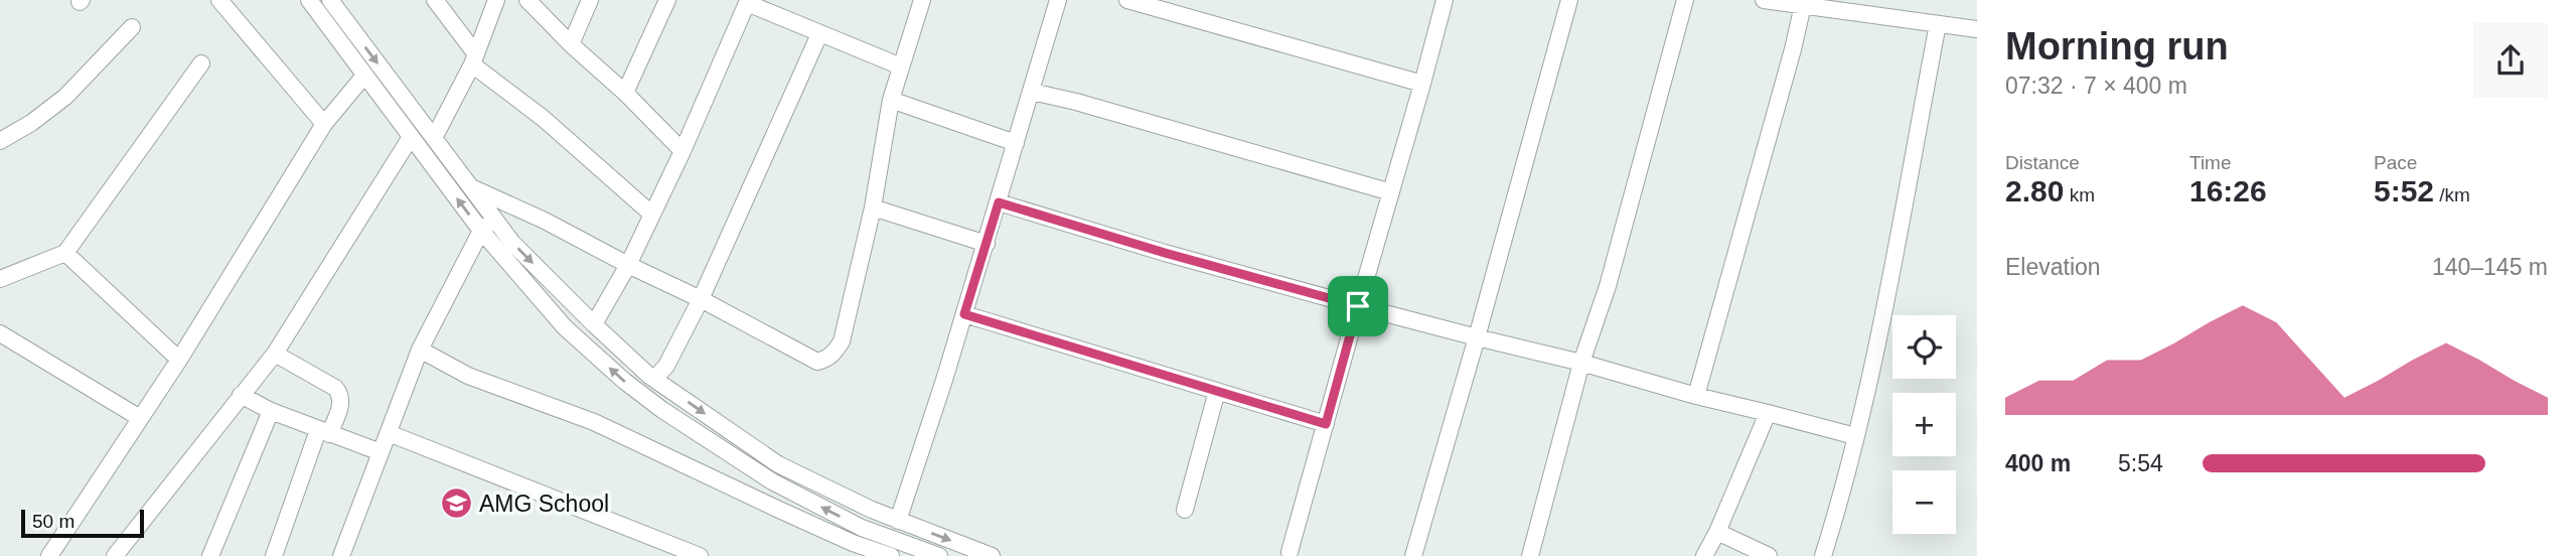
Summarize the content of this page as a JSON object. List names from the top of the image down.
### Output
{
  "places": {
    "school or university": ["AMG School"]
  },
  "scale_bar": "50 m",
  "page": {
    "heading": ["Morning run", "07:32 · 7 × 400 m"],
    "stats": [
      ["Distance", "2.80 km"],
      ["Time", "16:26"],
      ["Pace", "5:52 /km"]
    ],
    "chart": ["Elevation", "140–145 m"],
    "map_buttons": ["+", "−"],
    "list": [
      {
        "name": "400 m",
        "note": "5:54"
      }
    ],
    "scale": "50 m"
  }
}
